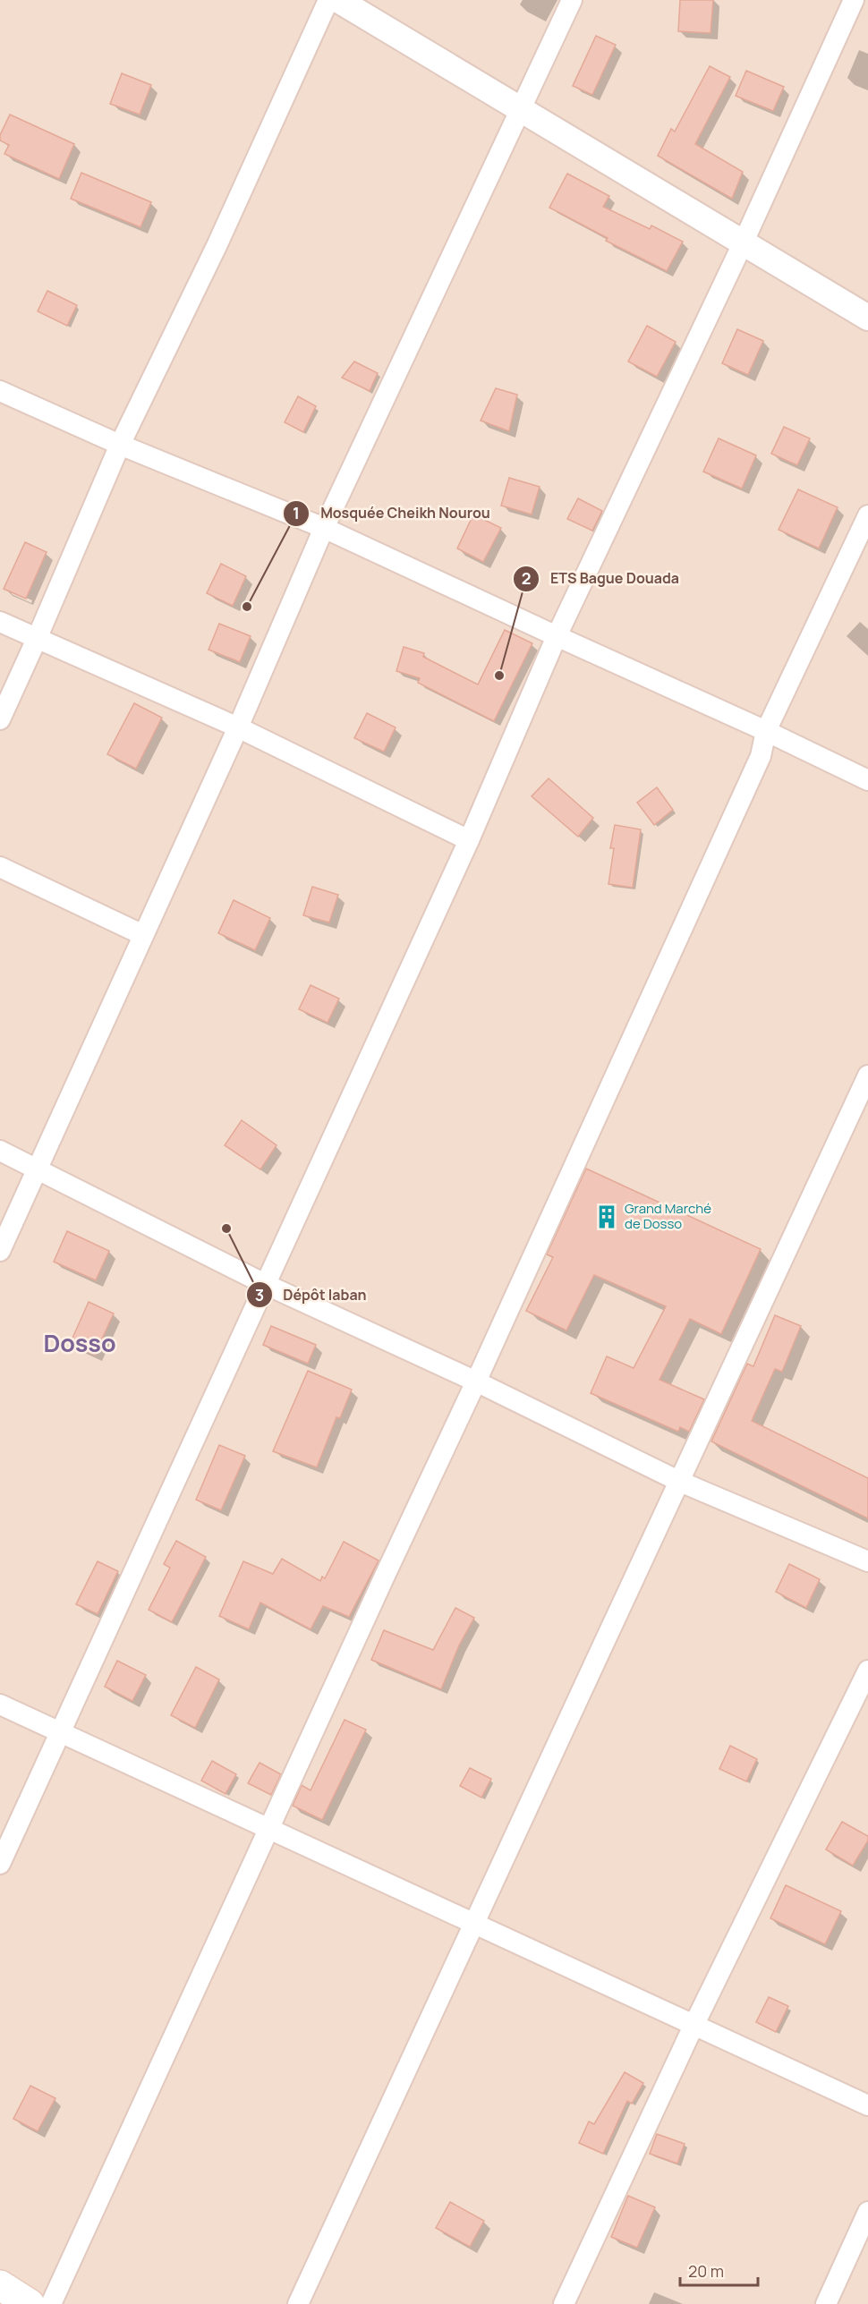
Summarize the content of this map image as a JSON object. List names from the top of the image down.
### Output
{
  "districts": ["Dosso"],
  "places": {
    "other": ["Mosquée Cheikh Nourou", "ETS Bague Douada", "Dépôt laban"],
    "building": ["Grand Marché de Dosso"]
  },
  "scale_bar": "20 m"
}
